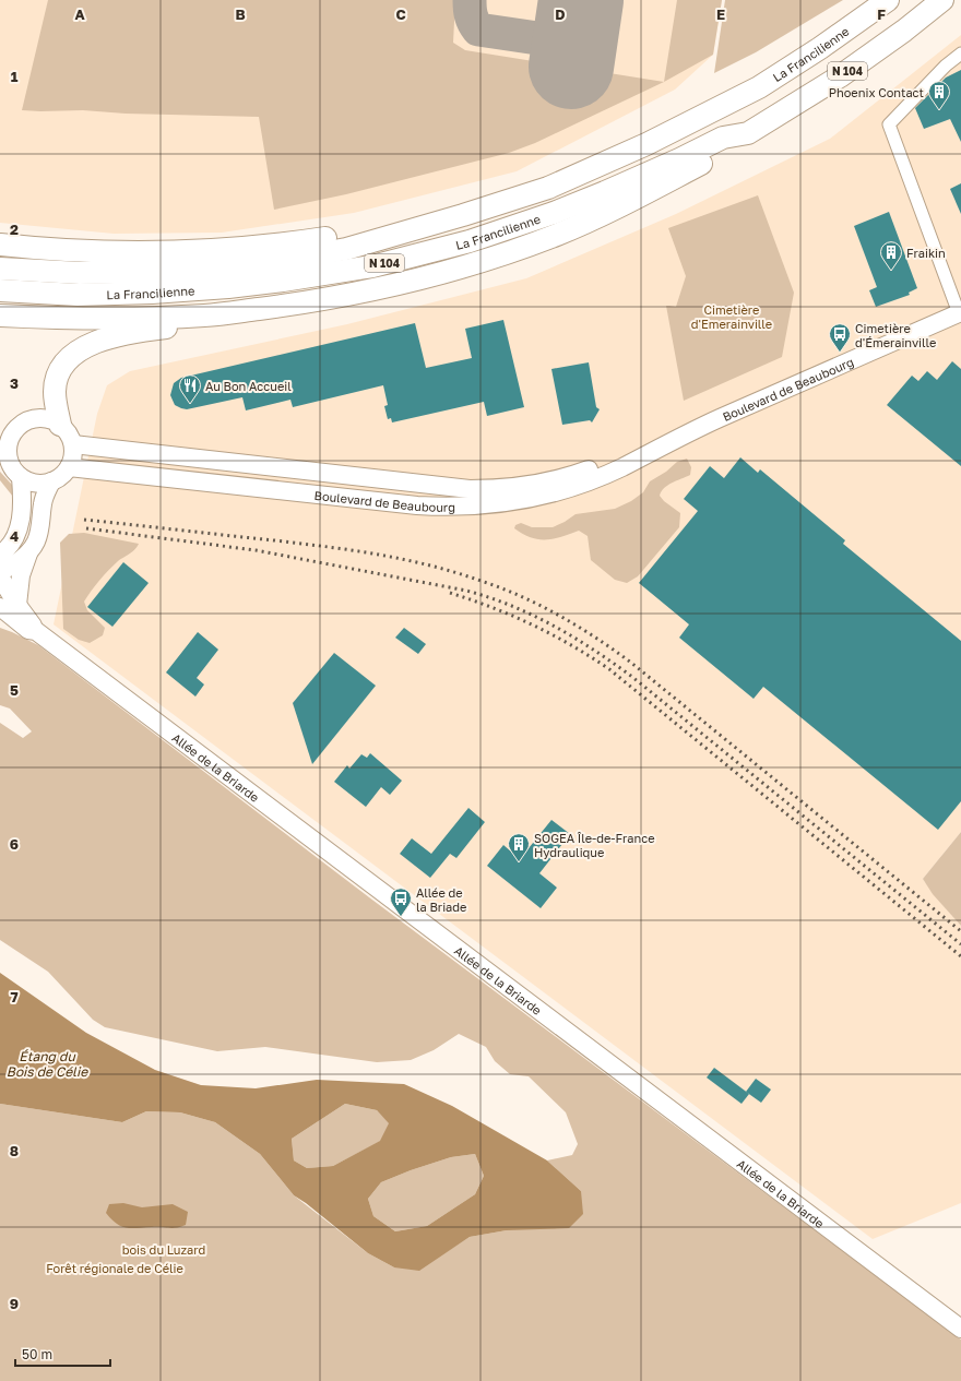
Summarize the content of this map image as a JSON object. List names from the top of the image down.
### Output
{
  "streets": {
    "highway": ["La Francilienne", "N 104"],
    "main road": ["Boulevard de Beaubourg", "Allée de la Briarde"]
  },
  "water": ["Étang du Bois de Célie"],
  "parks": ["Cimetière d'Emerainville", "bois du Luzard", "Forêt régionale de Célie"],
  "places": {
    "building": ["Phoenix Contact", "Fraikin", "SOGEA Île-de-France Hydraulique"],
    "bus stop": ["Cimetière d'Émerainville", "Allée de la Briade"],
    "restaurant": ["Au Bon Accueil"]
  },
  "scale_bar": "50 m",
  "grid": {
    "columns": [
      "A",
      "B",
      "C",
      "D",
      "E",
      "F"
    ],
    "rows": [
      "1",
      "2",
      "3",
      "4",
      "5",
      "6",
      "7",
      "8",
      "9"
    ]
  }
}
